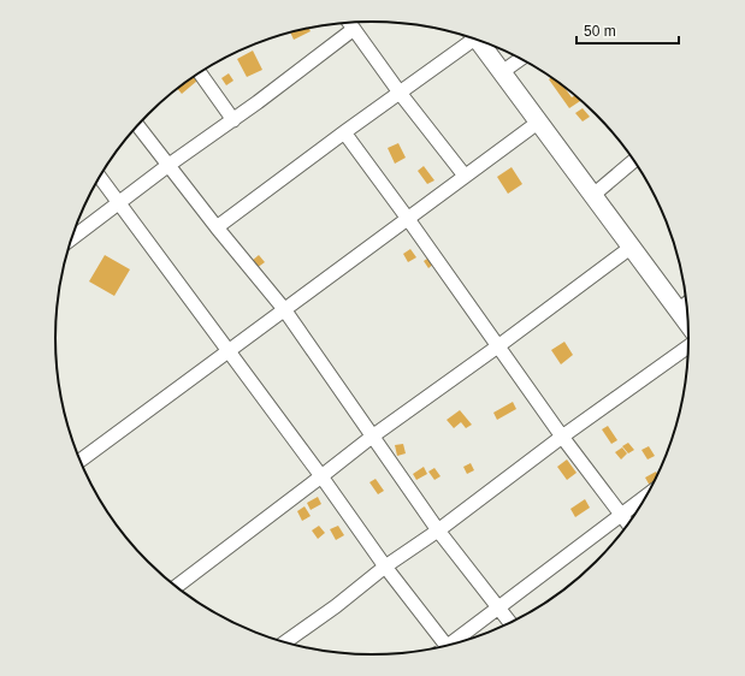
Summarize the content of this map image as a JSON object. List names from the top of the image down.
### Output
{
  "scale_bar": "50 m"
}
